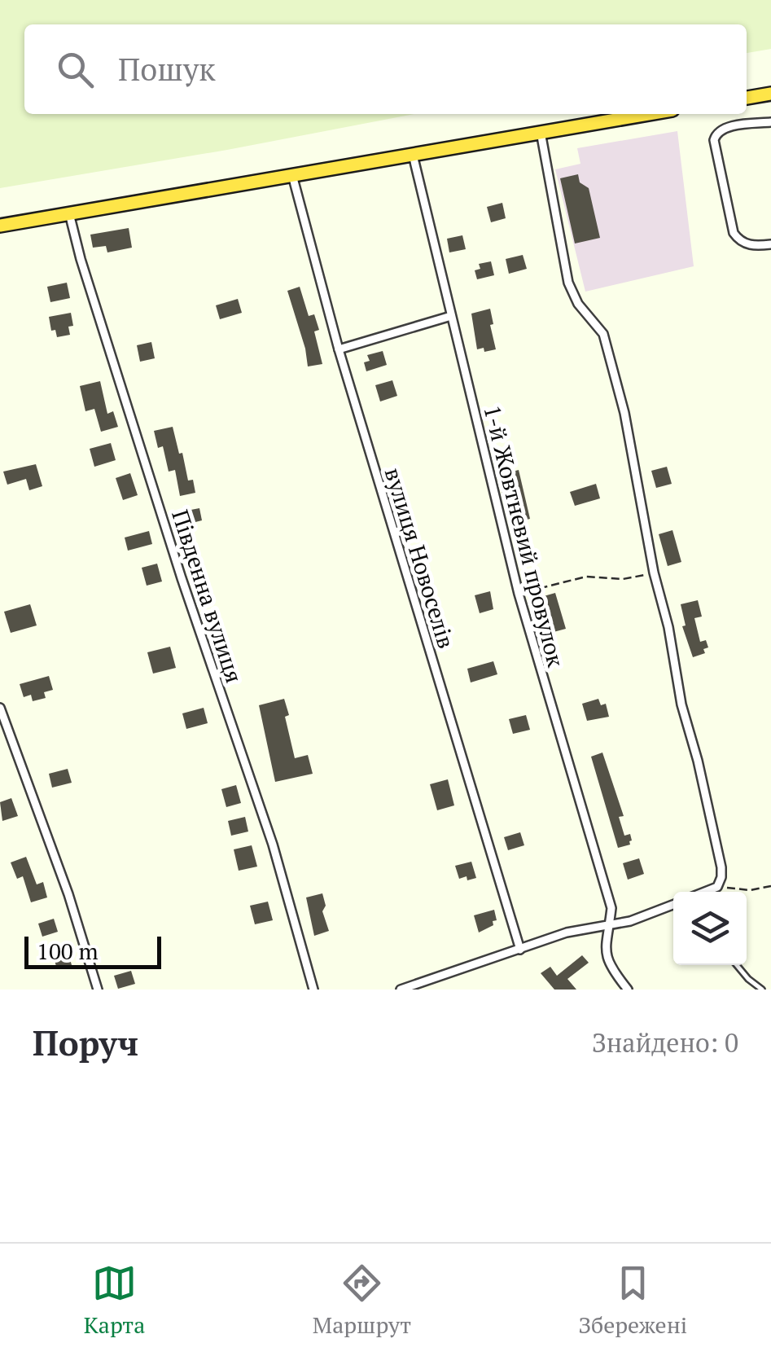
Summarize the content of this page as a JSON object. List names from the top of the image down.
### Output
{
  "streets": {
    "street": ["1-й Жовтневий провулок", "вулиця Новоселів", "Південна вулиця"]
  },
  "scale_bar": "100 m",
  "page": {
    "search": "Пошук",
    "scale": "100 m",
    "heading": ["Поруч", "Знайдено: 0"],
    "nav": ["Карта", "Маршрут", "Збережені"]
  }
}
